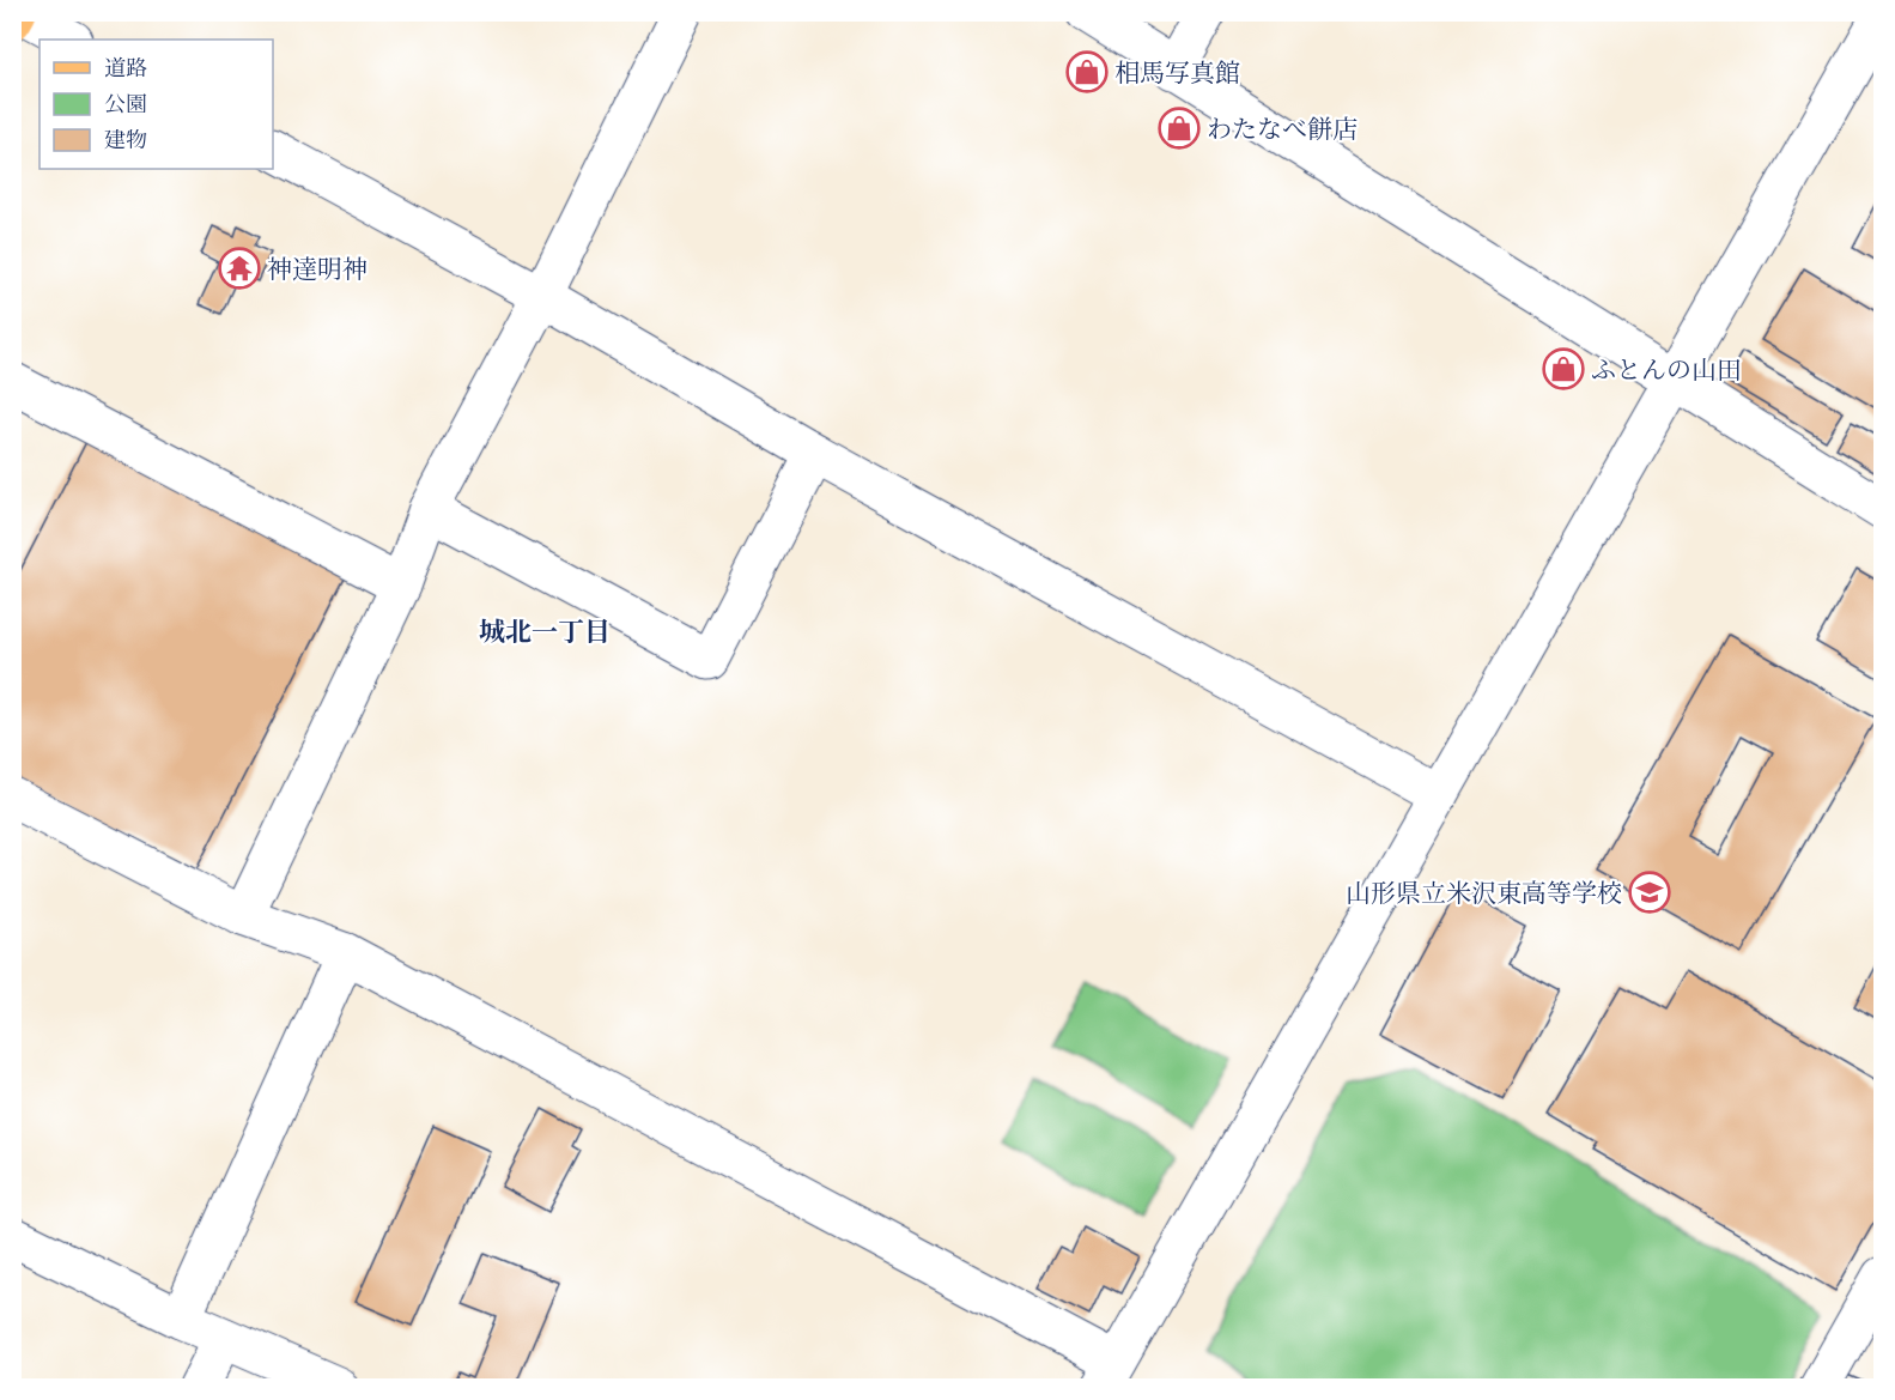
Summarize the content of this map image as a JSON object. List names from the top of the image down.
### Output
{
  "districts": ["城北一丁目"],
  "places": {
    "shop": ["相馬写真館", "わたなべ餅店", "ふとんの山田"],
    "temple": ["神達明神"],
    "school or university": ["山形県立米沢東高等学校"]
  },
  "legend": ["道路", "公園", "建物"]
}
